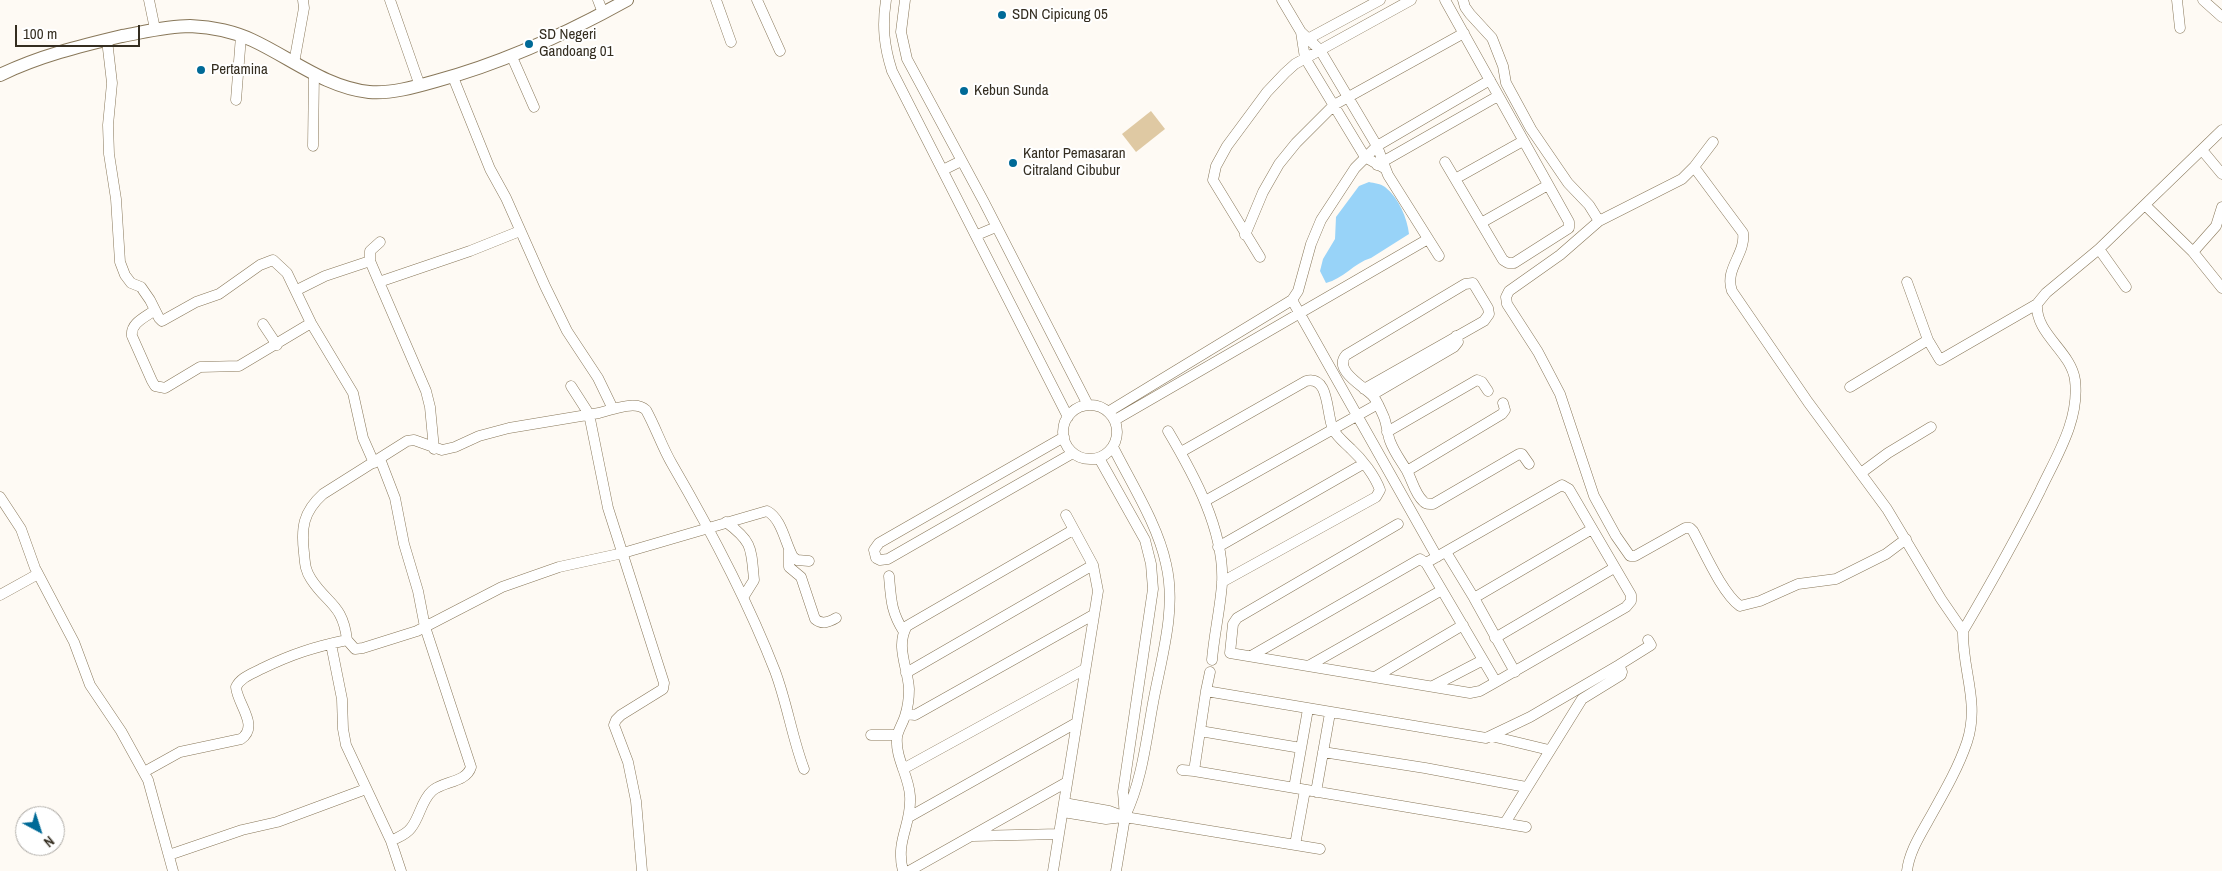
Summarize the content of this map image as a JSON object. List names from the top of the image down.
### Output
{
  "places": [
    "SDN Cipicung 05",
    "SD Negeri Gandoang 01",
    "Pertamina",
    "Kebun Sunda",
    "Kantor Pemasaran Citraland Cibubur"
  ],
  "scale_bar": "100 m",
  "north": "bottom right"
}
